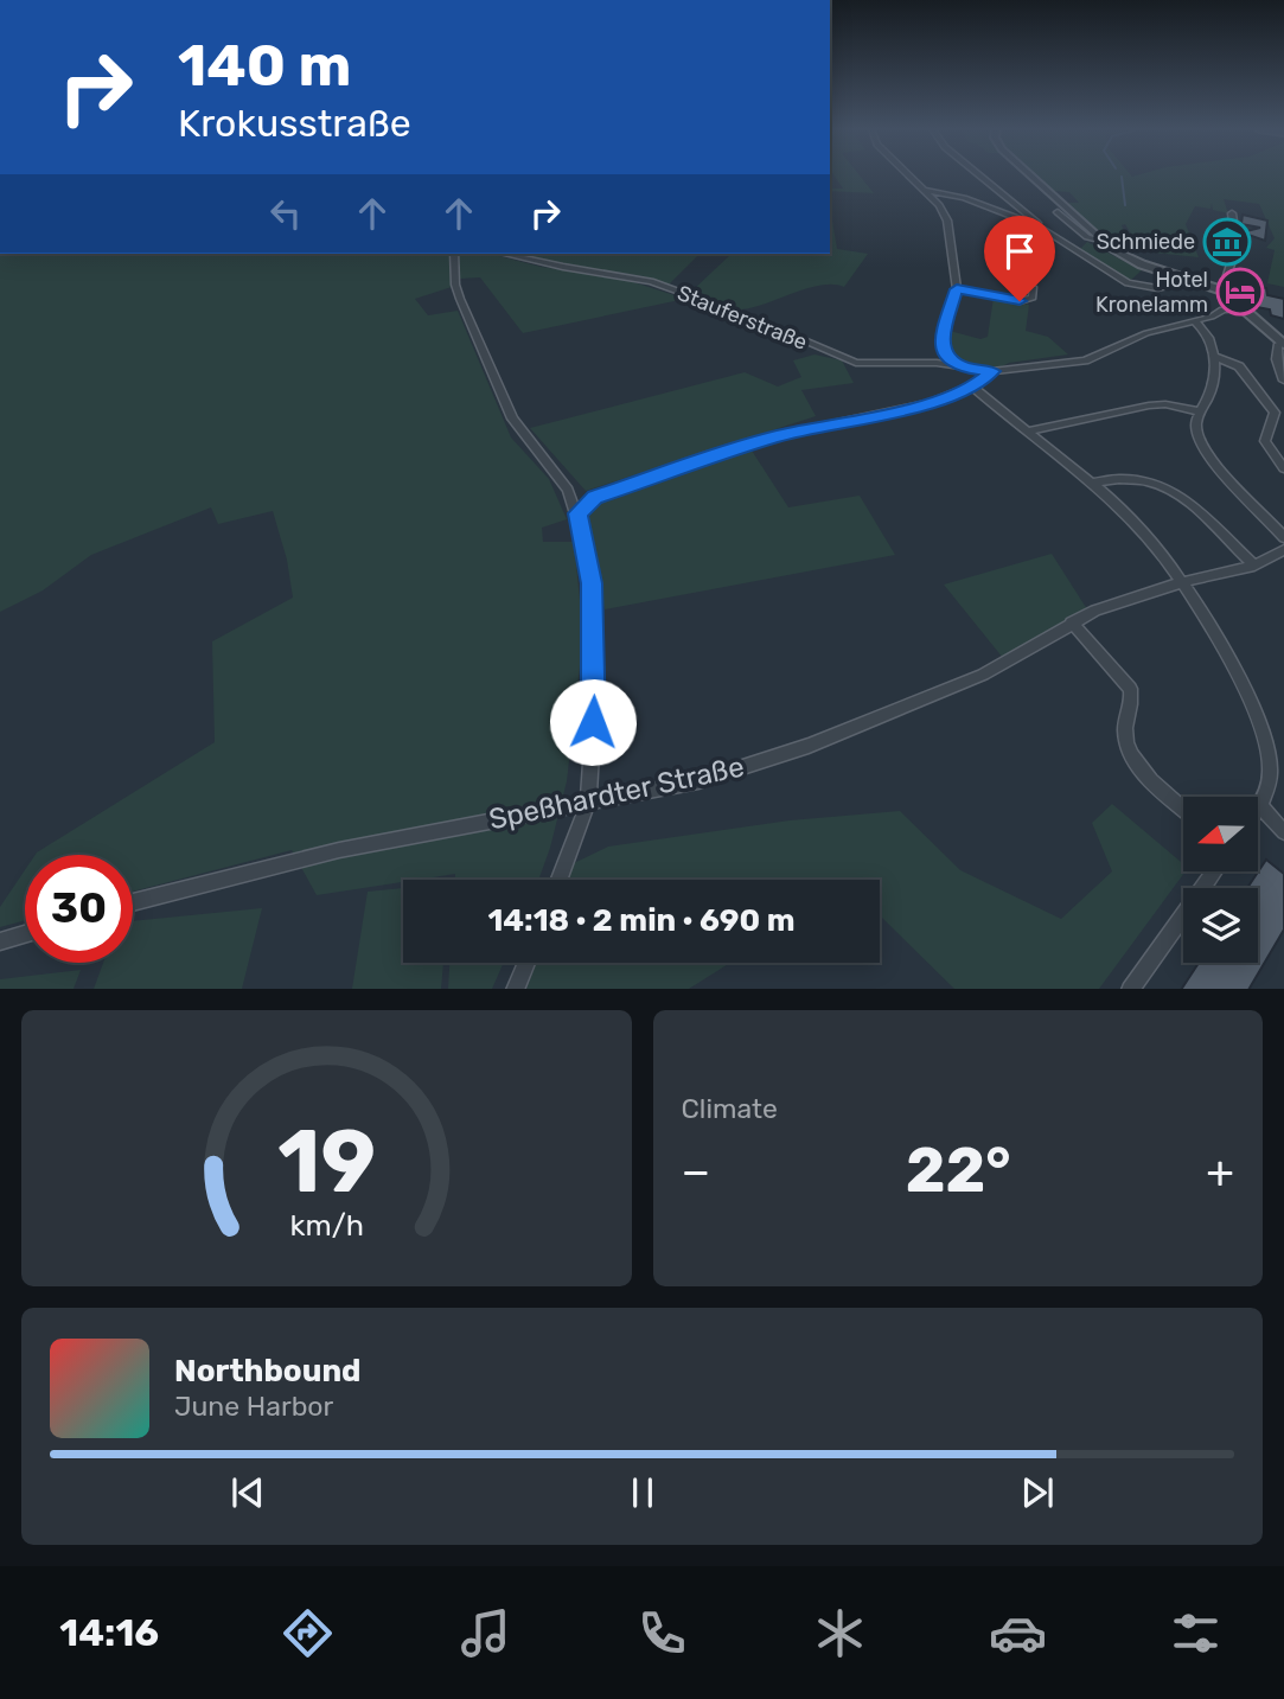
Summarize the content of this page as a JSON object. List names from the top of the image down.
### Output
{
  "streets": {
    "street": ["Stauferstraße", "Speßhardter Straße"]
  },
  "places": {
    "museum": ["Schmiede"],
    "hotel": ["Hotel Kronelamm"]
  },
  "north": "left",
  "page": {
    "turn": ["140 m", "Krokusstraße"],
    "limit": "30",
    "trip": "14:18 · 2 min · 690 m",
    "tile": "Climate",
    "heat": ["−", "22°", "+"],
    "song": ["Northbound", "June Harbor"],
    "tabs": "14:16",
    "gauge": ["19", "km/h"]
  }
}
